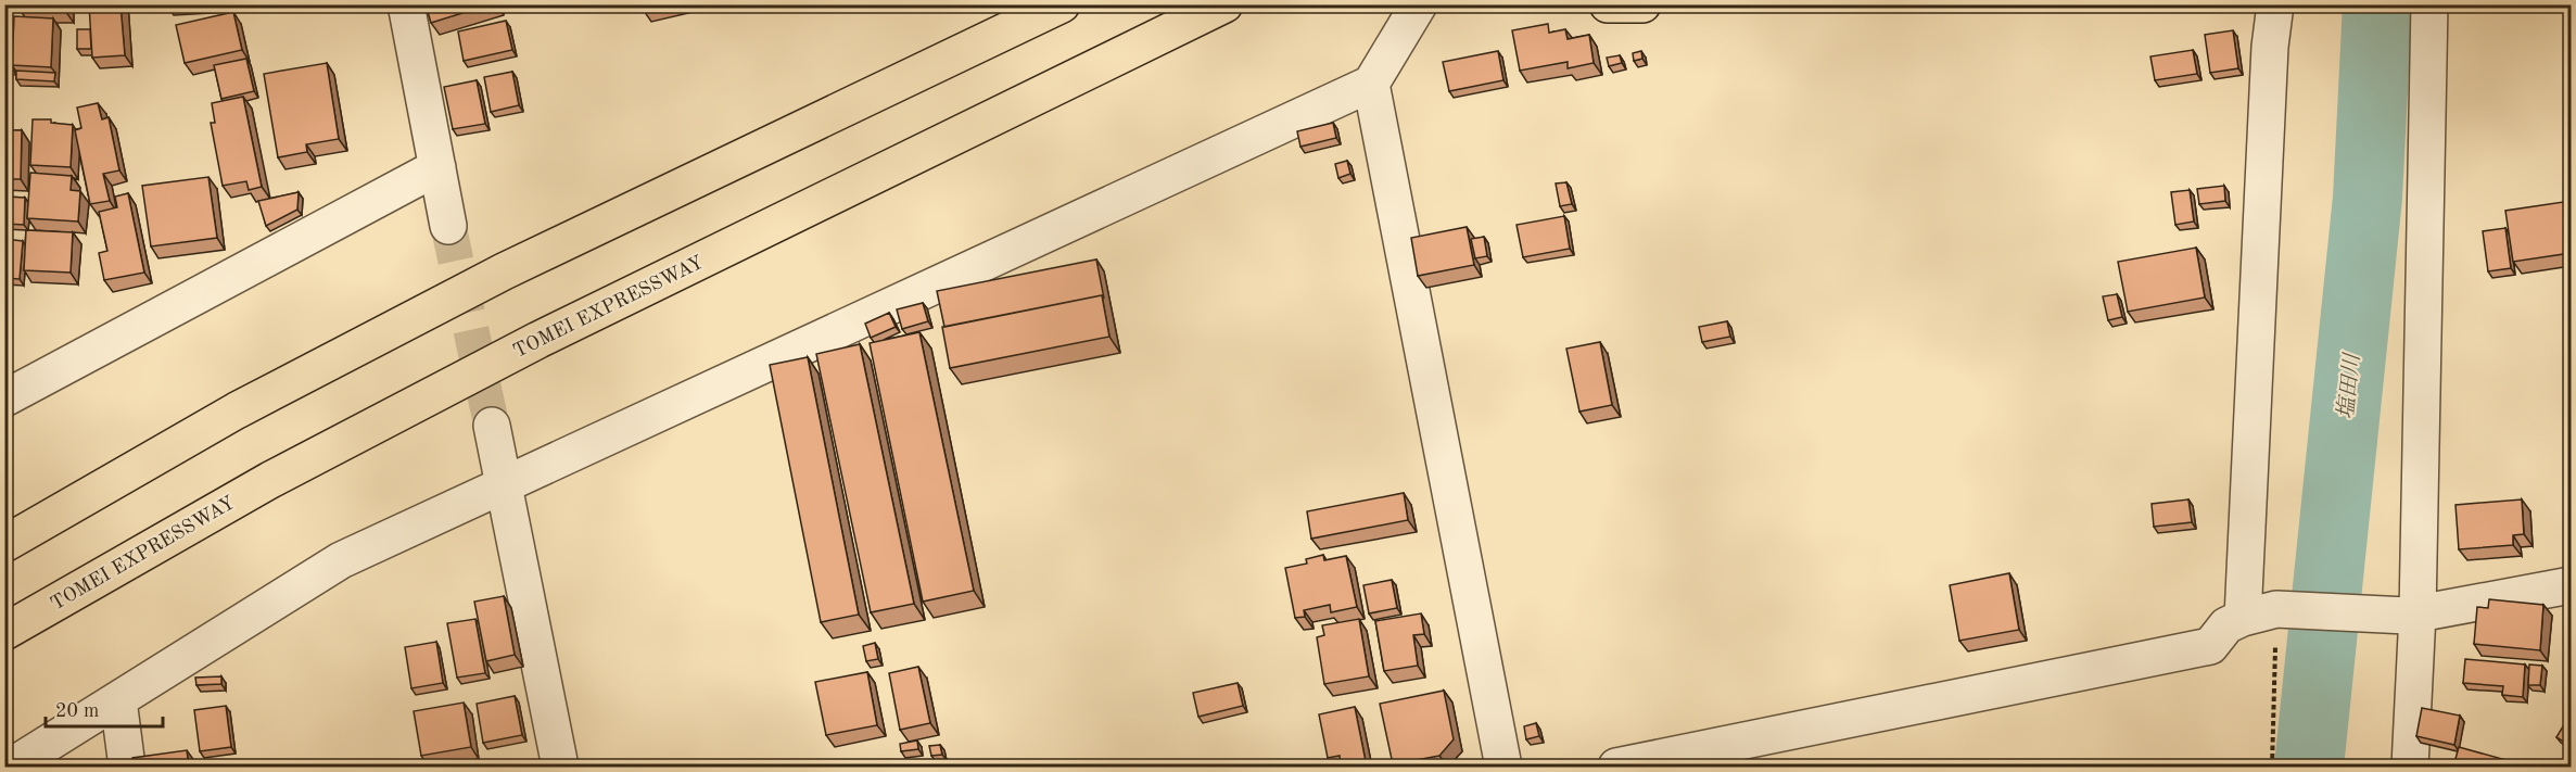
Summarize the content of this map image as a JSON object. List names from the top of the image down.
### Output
{
  "streets": {
    "main road": ["TOMEI EXPRESSWAY"]
  },
  "water": ["塩田川"],
  "scale_bar": "20 m"
}
